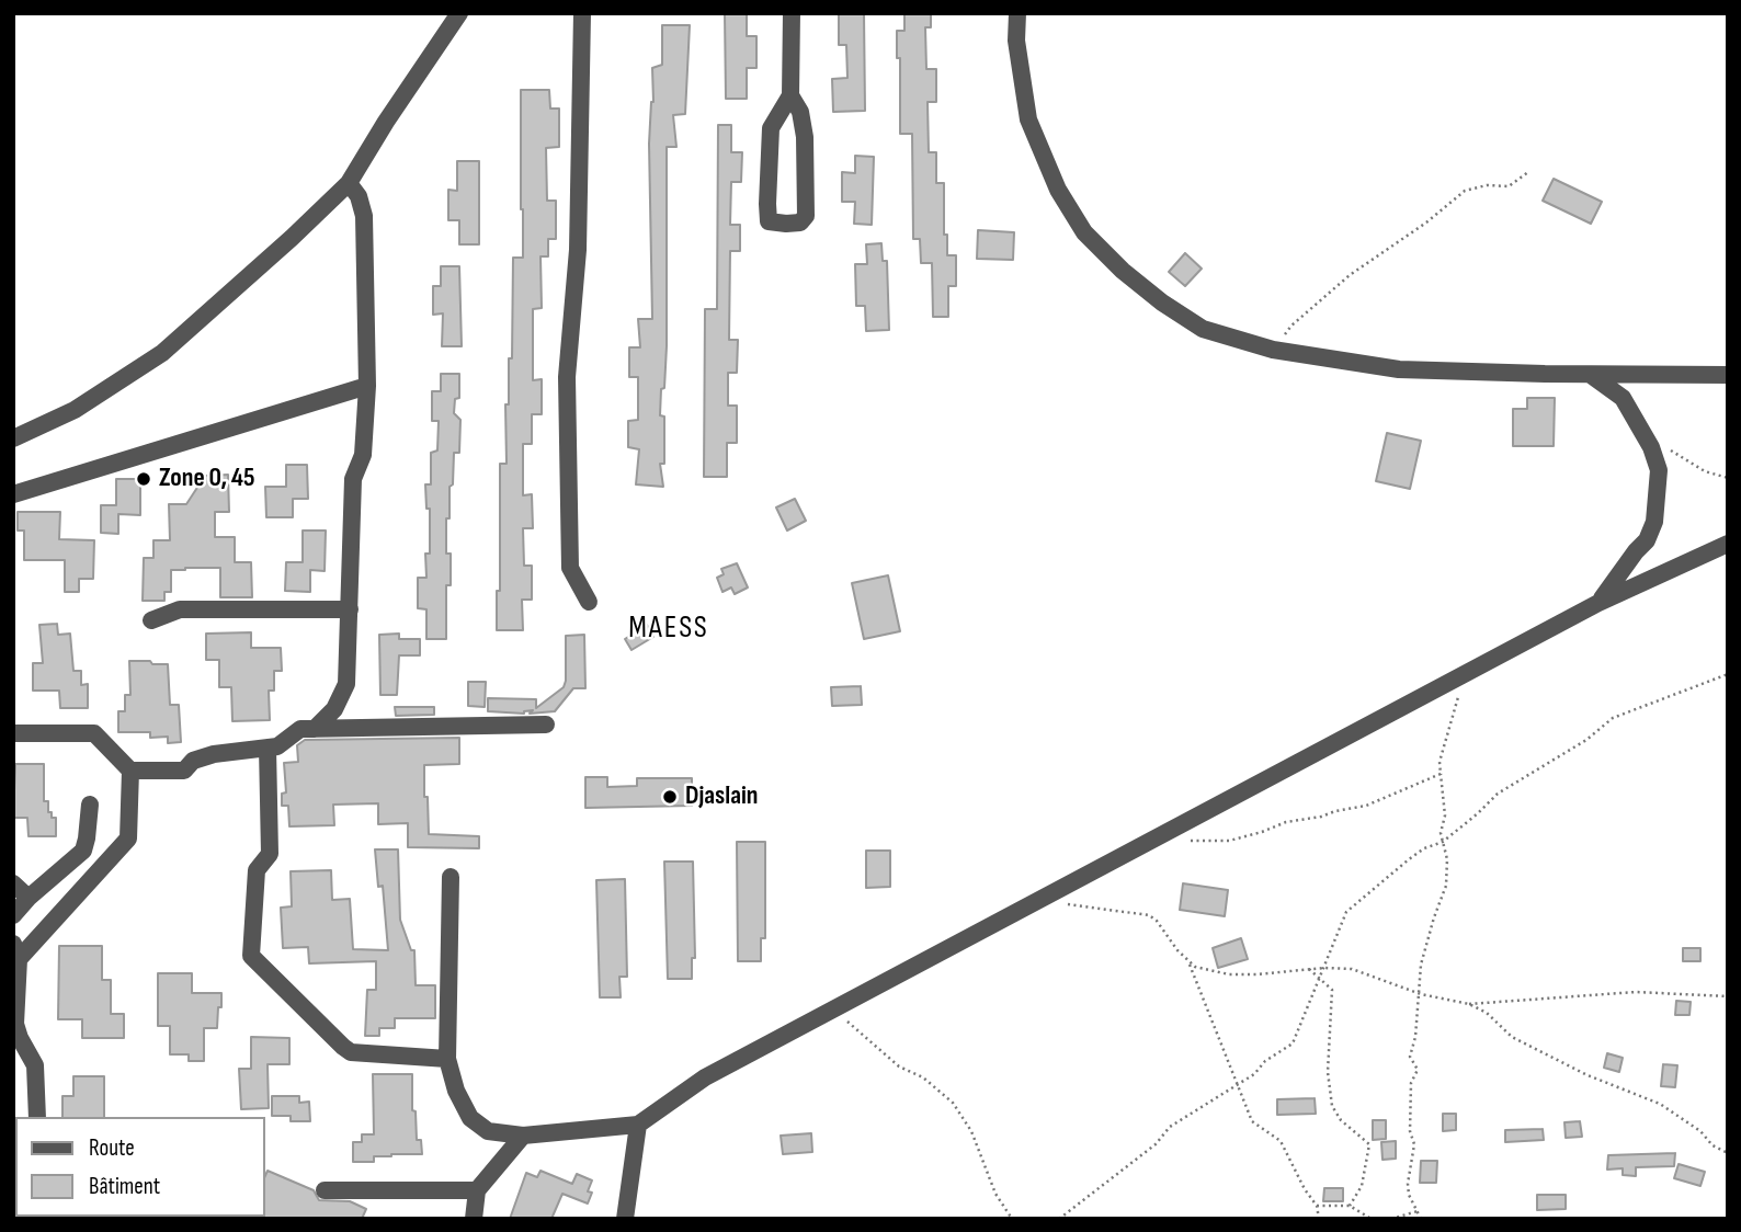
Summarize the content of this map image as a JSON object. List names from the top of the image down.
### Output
{
  "districts": ["MAESS"],
  "places": ["Zone 0, 45", "Djaslain"],
  "legend": ["Route", "Bâtiment"]
}
